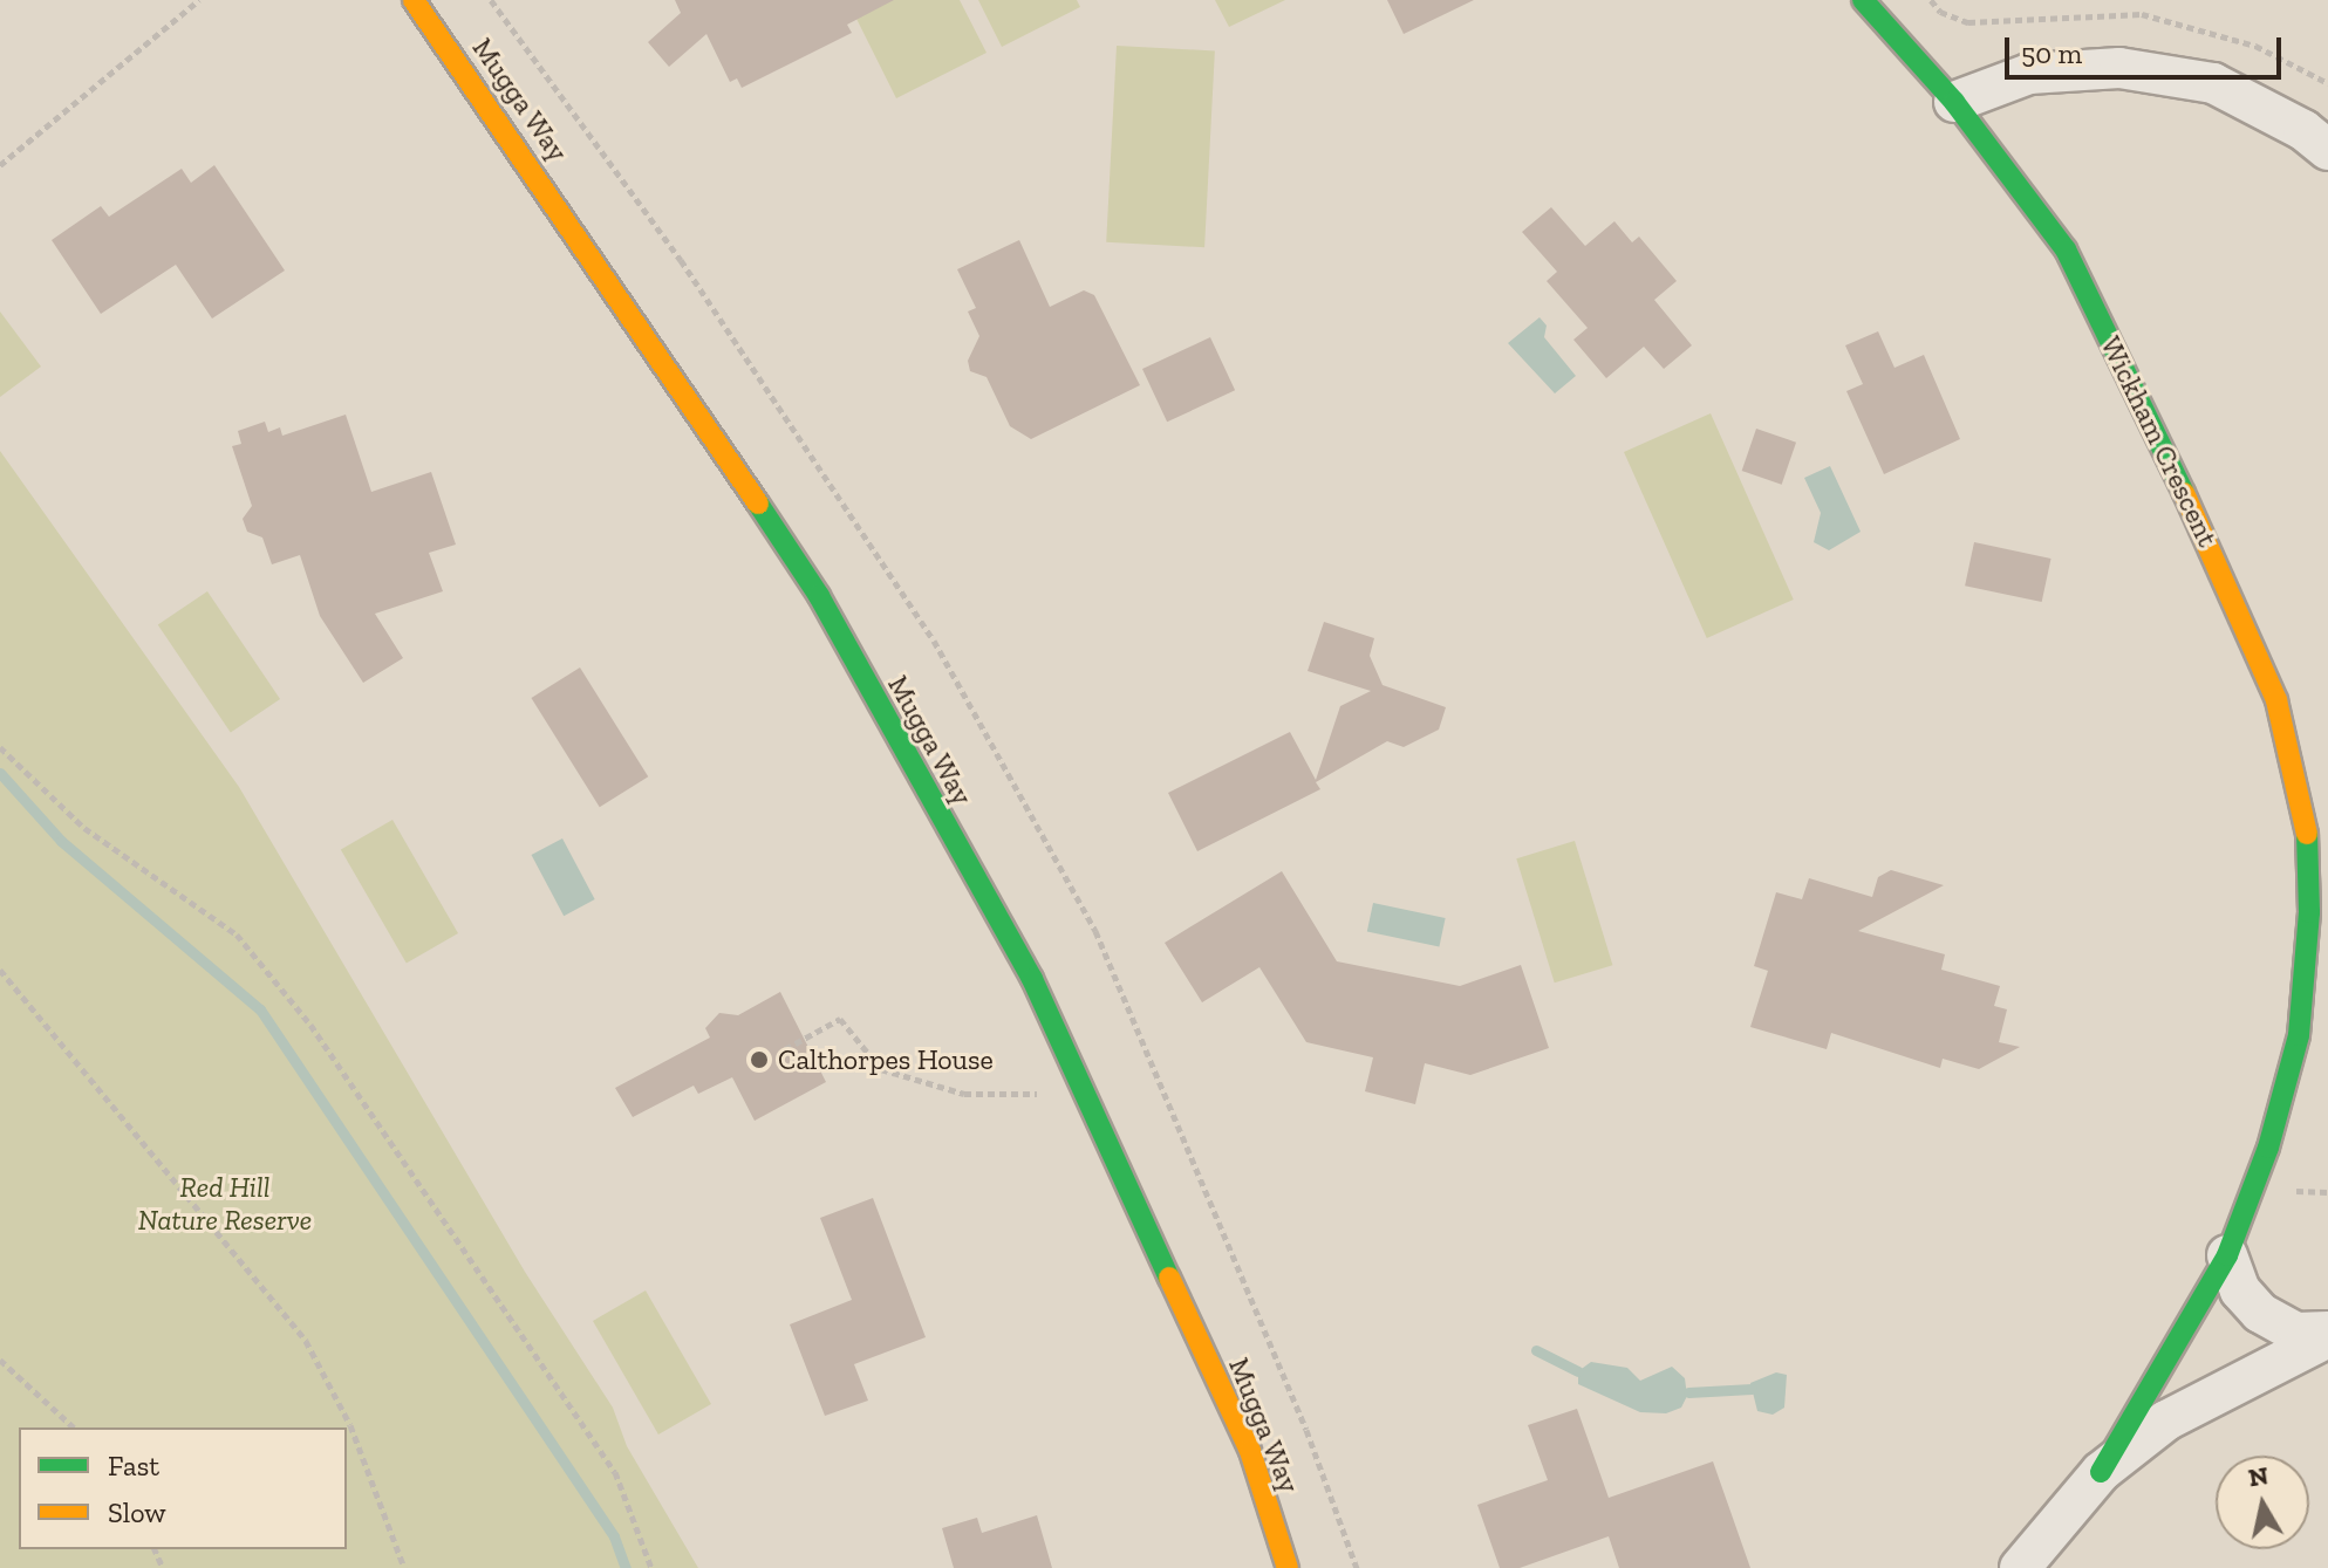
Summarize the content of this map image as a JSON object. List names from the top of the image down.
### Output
{
  "streets": {
    "main road": ["Mugga Way", "Wickham Crescent"]
  },
  "parks": ["Red Hill Nature Reserve"],
  "places": ["Calthorpes House"],
  "legend": ["Fast", "Slow"],
  "scale_bar": "50 m",
  "north": "top"
}
